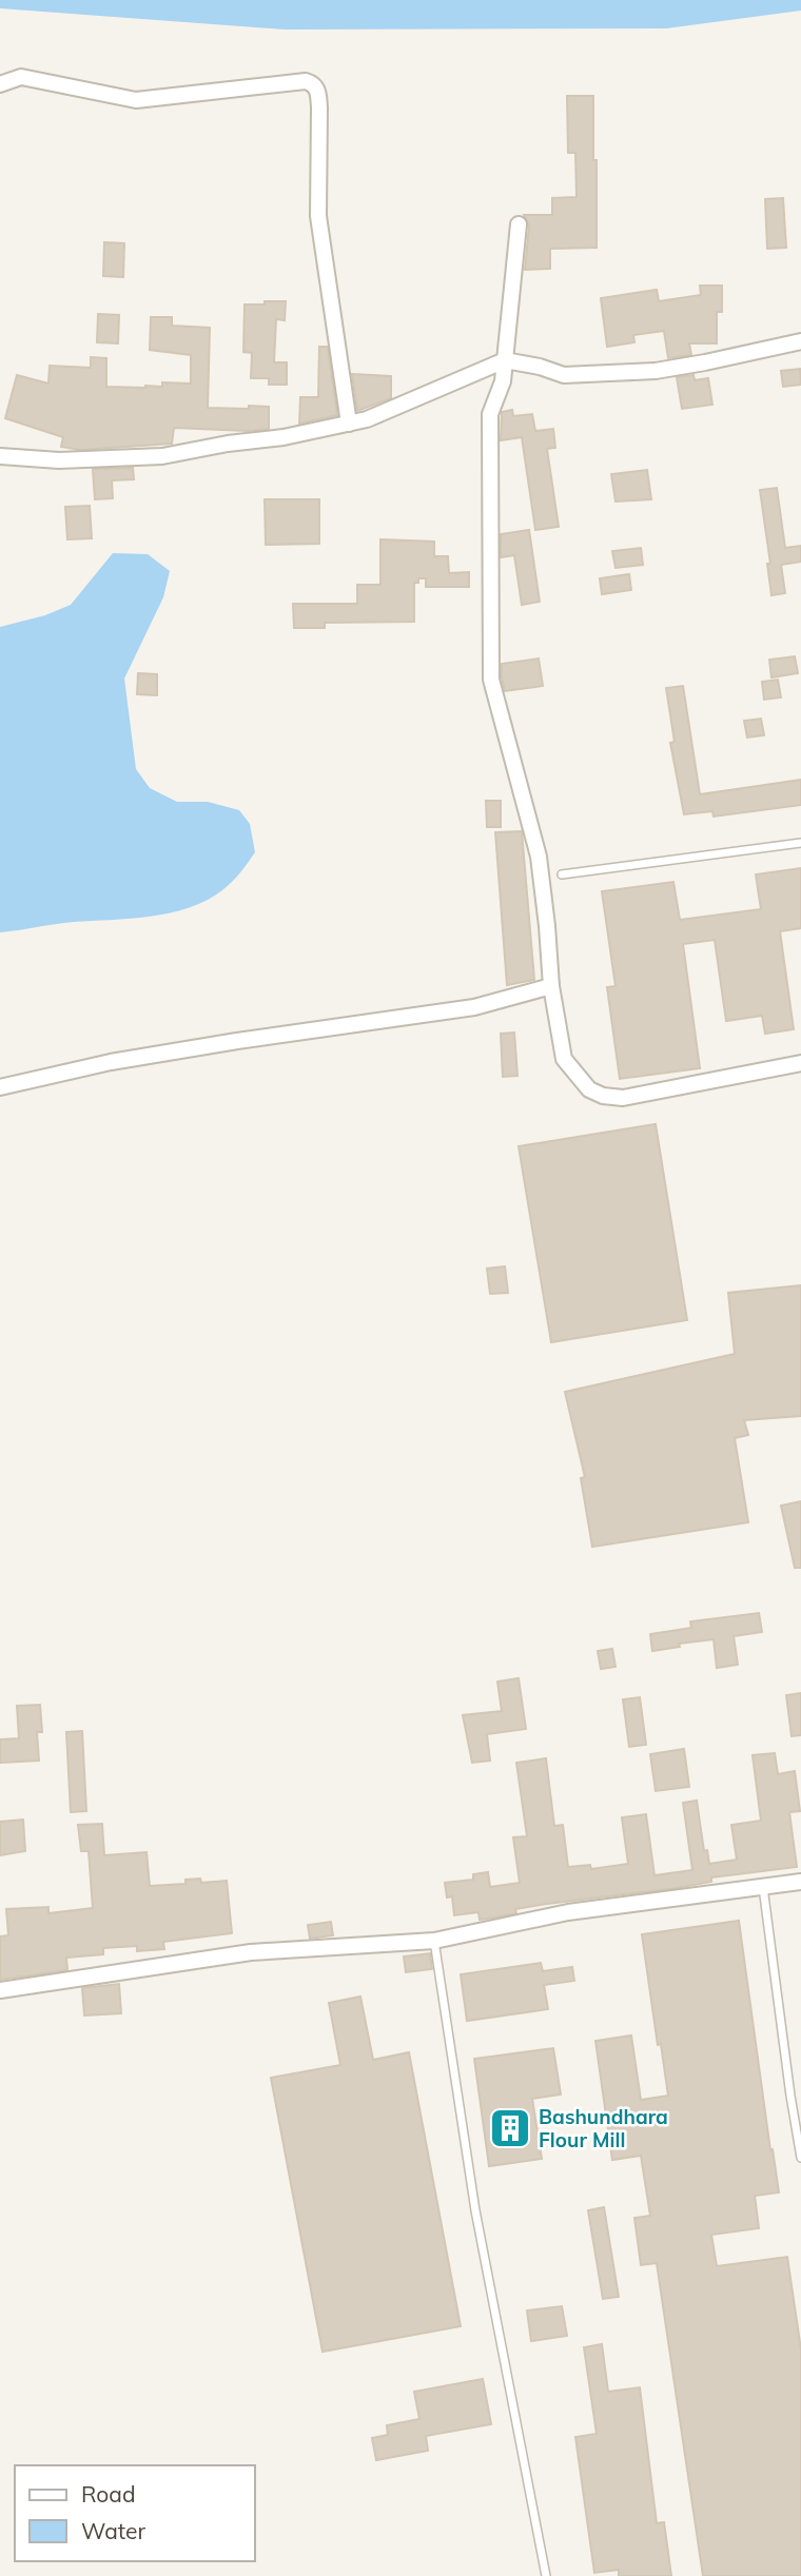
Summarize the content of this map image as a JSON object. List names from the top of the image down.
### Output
{
  "places": {
    "building": ["Bashundhara Flour Mill"]
  },
  "legend": ["Road", "Water"]
}
